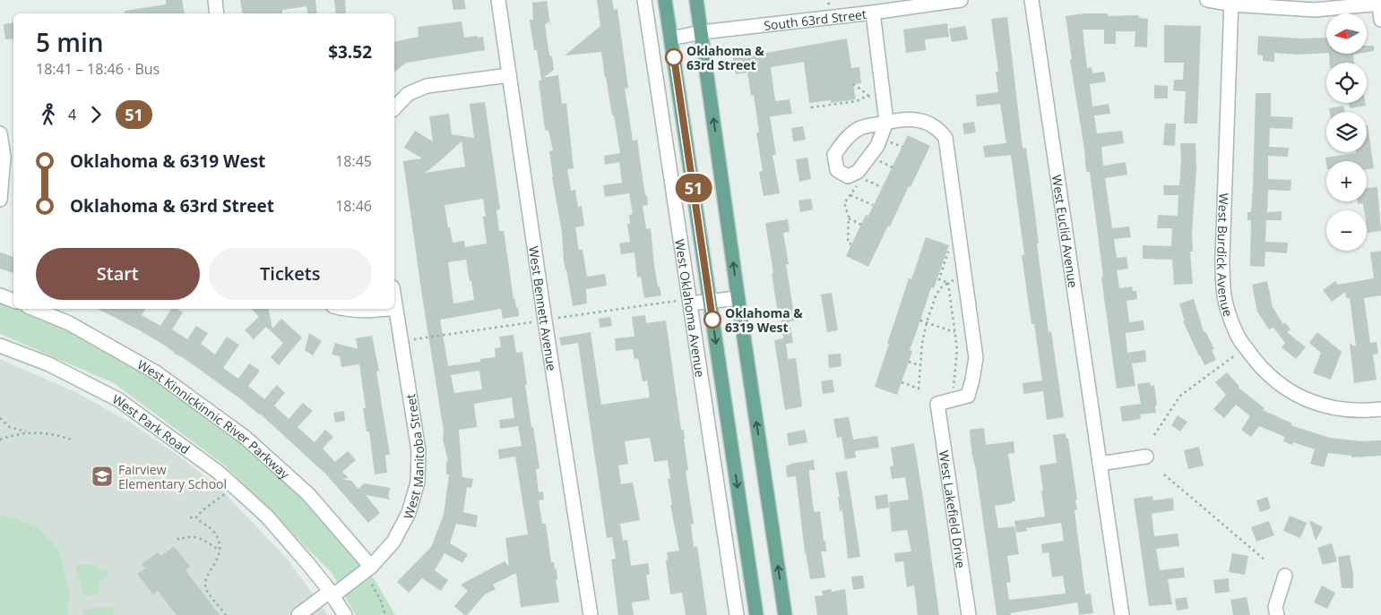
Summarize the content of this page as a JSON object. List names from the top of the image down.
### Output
{
  "streets": {
    "main road": ["West Oklahoma Avenue"],
    "street": [
      "South 63rd Street",
      "West Euclid Avenue",
      "West Burdick Avenue",
      "West Bennett Avenue",
      "West Kinnickinnic River Parkway",
      "West Park Road",
      "West Manitoba Street",
      "West Lakefield Drive"
    ]
  },
  "crossings": [
    ["South 63rd Street", "West Oklahoma Avenue"],
    ["West Kinnickinnic River Parkway", "West Manitoba Street"],
    ["West Park Road", "West Manitoba Street"]
  ],
  "places": {
    "other": ["Oklahoma & 63rd Street", "Oklahoma & 6319 West"],
    "school or university": ["Fairview Elementary School"]
  },
  "lines": ["bus line 51"],
  "north": "left",
  "page": {
    "on_map": "51",
    "map_buttons": ["+", "−"],
    "heading": ["5 min", "18:41 – 18:46 · Bus", "$3.52"],
    "legs": ["4", "51"],
    "list": [
      {
        "name": "Oklahoma & 6319 West",
        "value": "18:45"
      },
      {
        "name": "Oklahoma & 63rd Street",
        "value": "18:46"
      }
    ],
    "buttons": ["Start", "Tickets"]
  }
}
